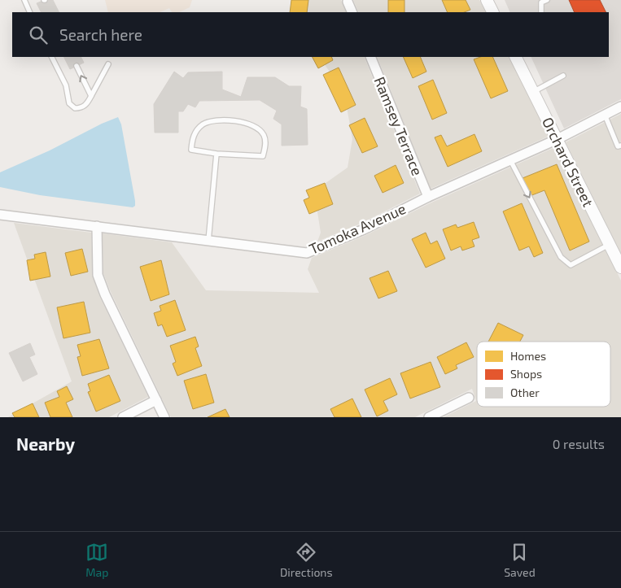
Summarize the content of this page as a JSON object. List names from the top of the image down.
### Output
{
  "streets": {
    "street": ["Ramsey Terrace", "Orchard Street", "Tomoka Avenue"]
  },
  "crossings": [
    ["Ramsey Terrace", "Tomoka Avenue"],
    ["Orchard Street", "Tomoka Avenue"]
  ],
  "legend": ["Homes", "Shops", "Other"],
  "page": {
    "search": "Search here",
    "heading": ["Nearby", "0 results"],
    "nav": ["Map", "Directions", "Saved"]
  }
}
